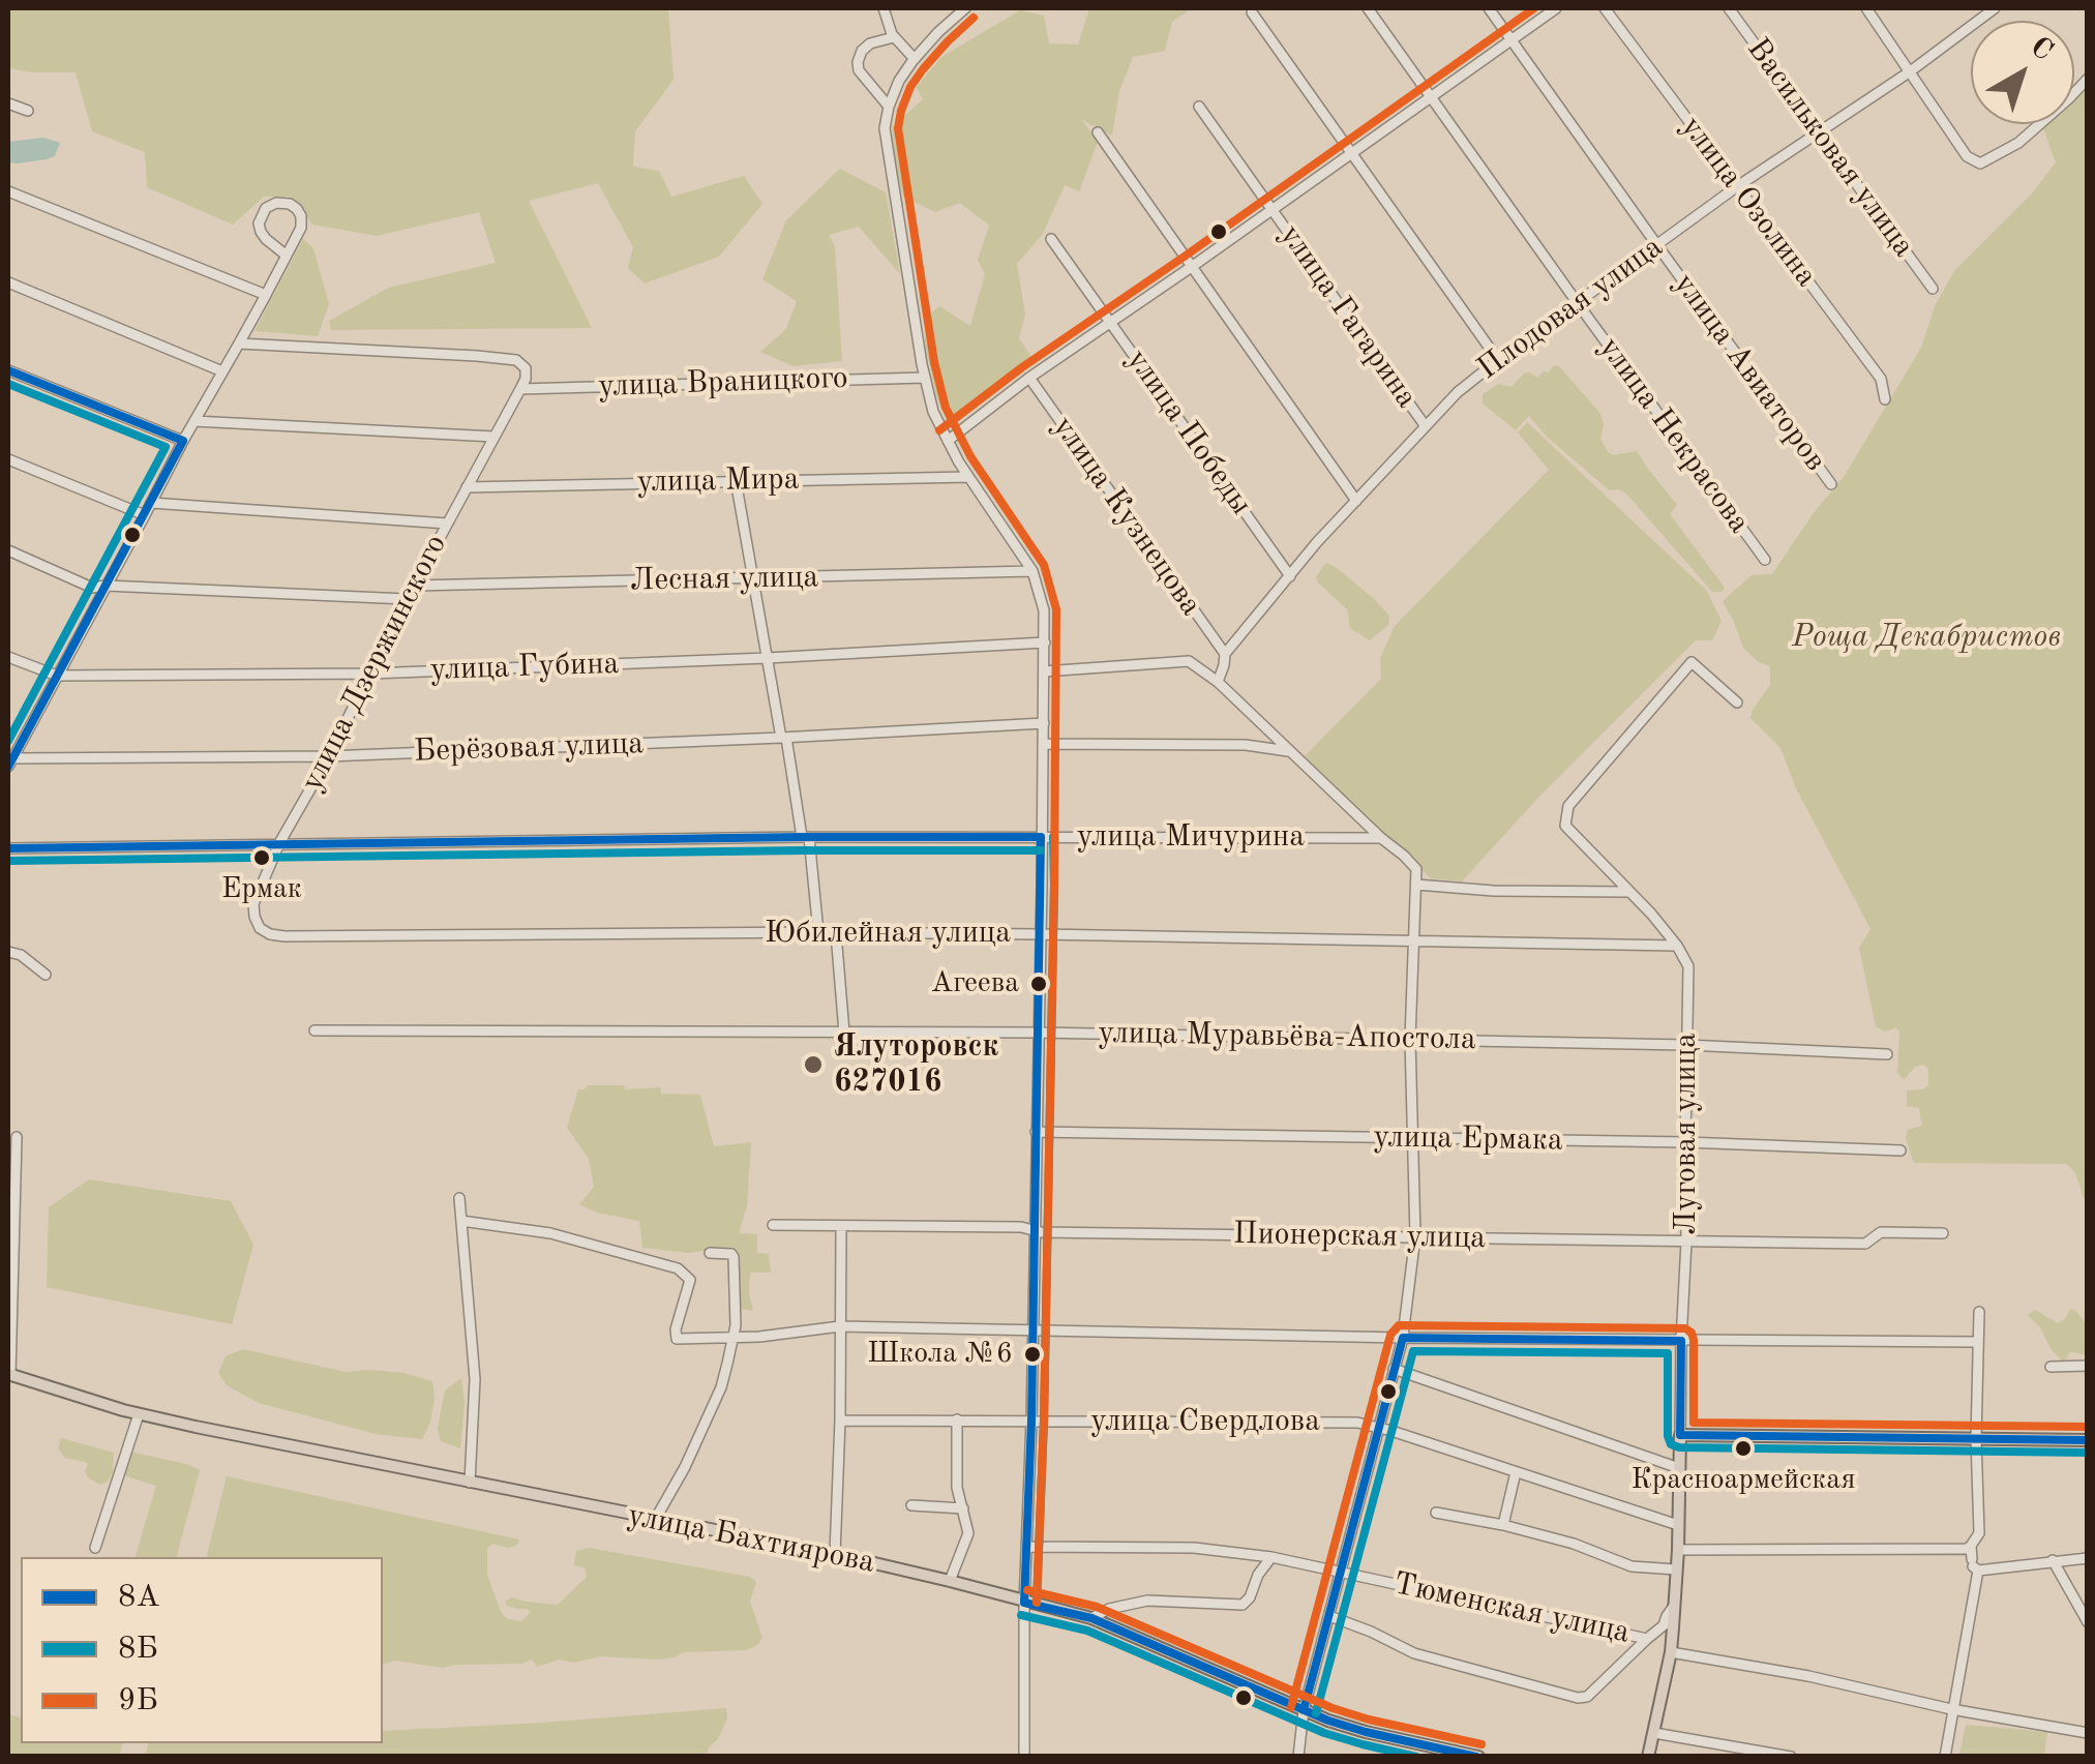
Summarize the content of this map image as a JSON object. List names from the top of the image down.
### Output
{
  "streets": {
    "main road": ["Луговая улица", "улица Бахтиярова"],
    "street": [
      "Васильковая улица",
      "улица Озолина",
      "Плодовая улица",
      "улица Гагарина",
      "улица Авиаторов",
      "улица Враницкого",
      "улица Победы",
      "улица Некрасова",
      "улица Мира",
      "улица Кузнецова",
      "Лесная улица",
      "улица Дзержинского",
      "улица Губина",
      "Берёзовая улица",
      "улица Мичурина",
      "Юбилейная улица",
      "улица Муравьёва-Апостола",
      "улица Ермака",
      "Пионерская улица",
      "улица Свердлова",
      "Тюменская улица"
    ]
  },
  "crossings": [
    ["Васильковая улица", "Плодовая улица"],
    ["улица Озолина", "Плодовая улица"],
    ["Плодовая улица", "улица Гагарина"],
    ["Плодовая улица", "улица Авиаторов"],
    ["Плодовая улица", "улица Победы"],
    ["Плодовая улица", "улица Некрасова"],
    ["Плодовая улица", "улица Кузнецова"],
    ["улица Враницкого", "улица Дзержинского"],
    ["улица Мира", "улица Дзержинского"],
    ["улица Кузнецова", "улица Мичурина"],
    ["Лесная улица", "улица Дзержинского"],
    ["улица Дзержинского", "улица Губина"],
    ["улица Дзержинского", "Берёзовая улица"],
    ["улица Дзержинского", "улица Мичурина"],
    ["улица Дзержинского", "Юбилейная улица"],
    ["Юбилейная улица", "Луговая улица"],
    ["улица Муравьёва-Апостола", "Луговая улица"],
    ["Луговая улица", "улица Ермака"],
    ["Луговая улица", "Пионерская улица"],
    ["Луговая улица", "улица Свердлова"],
    ["Луговая улица", "Тюменская улица"]
  ],
  "parks": ["Роща Декабристов"],
  "places": [
    "Ермак",
    "Агеева",
    "Ялуторовск 627016",
    "Школа №6",
    "Красноармейская"
  ],
  "lines": ["transit line 9Б", "transit line 8А", "transit line 8Б"],
  "legend": ["8А", "8Б", "9Б"],
  "north": "top right"
}
